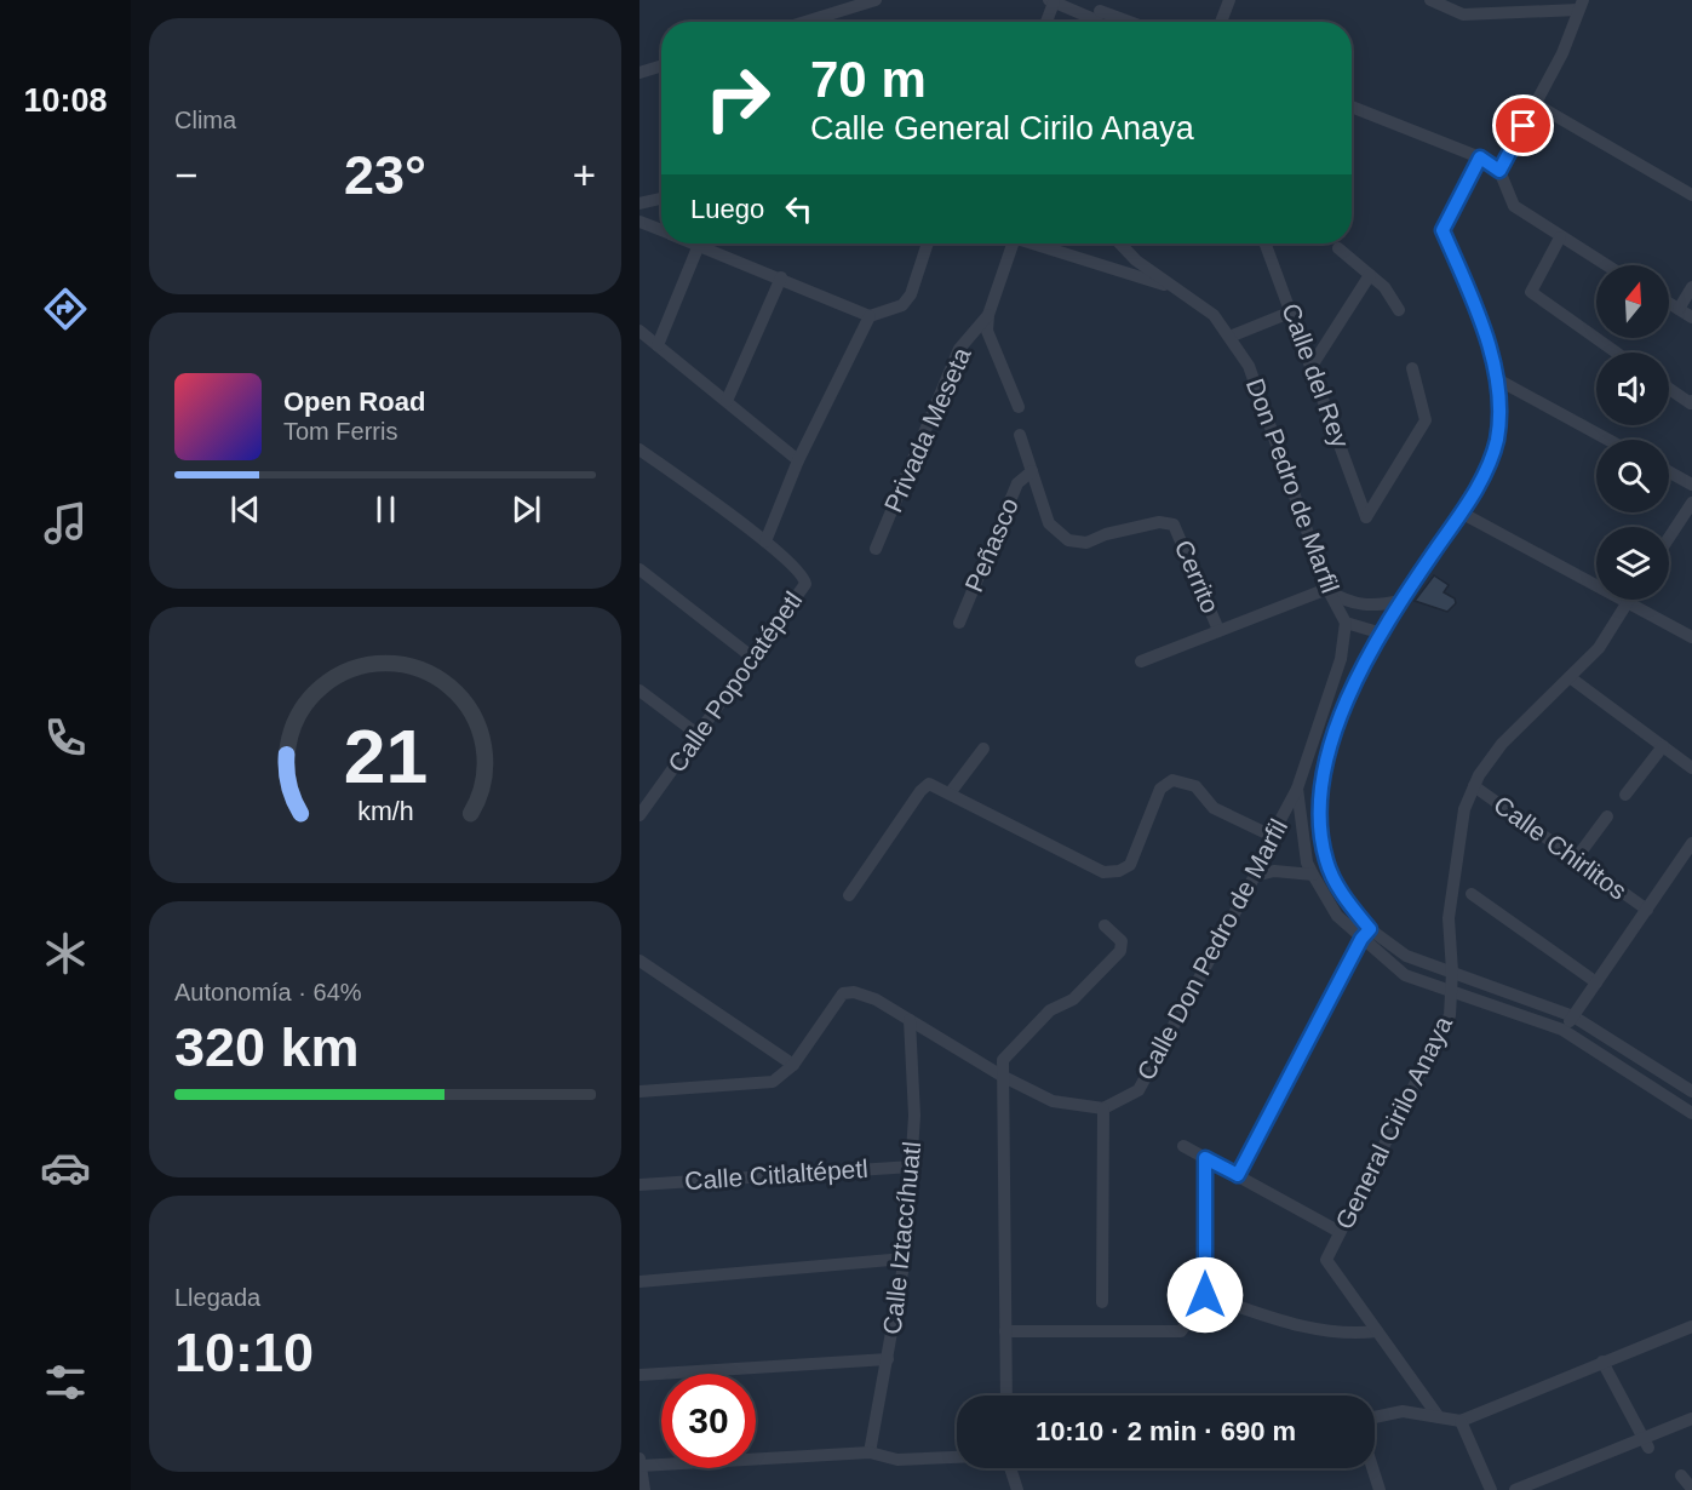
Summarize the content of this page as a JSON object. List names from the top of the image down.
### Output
{
  "streets": {
    "street": [
      "Calle del Rey",
      "Privada Meseta",
      "Don Pedro de Marfil",
      "Peñasco",
      "Cerrito",
      "Calle Popocatépetl",
      "Calle Chirlitos",
      "Calle Don Pedro de Marfil",
      "General Cirilo Anaya",
      "Calle Citlaltépetl",
      "Calle Iztaccíhuatl"
    ]
  },
  "crossings": [
    ["Don Pedro de Marfil", "Calle Don Pedro de Marfil"],
    ["Peñasco", "Cerrito"],
    ["Calle Chirlitos", "General Cirilo Anaya"],
    ["Calle Citlaltépetl", "Calle Iztaccíhuatl"]
  ],
  "north": "top",
  "page": {
    "tabs": "10:08",
    "tile": [
      "Clima",
      ["Autonomía · 64%", "320 km"],
      ["Llegada", "10:10"]
    ],
    "turn": ["70 m", "Calle General Cirilo Anaya"],
    "heat": ["−", "23°", "+"],
    "then": "Luego",
    "song": ["Open Road", "Tom Ferris"],
    "limit": "30",
    "trip": "10:10 · 2 min · 690 m",
    "gauge": ["21", "km/h"]
  }
}
